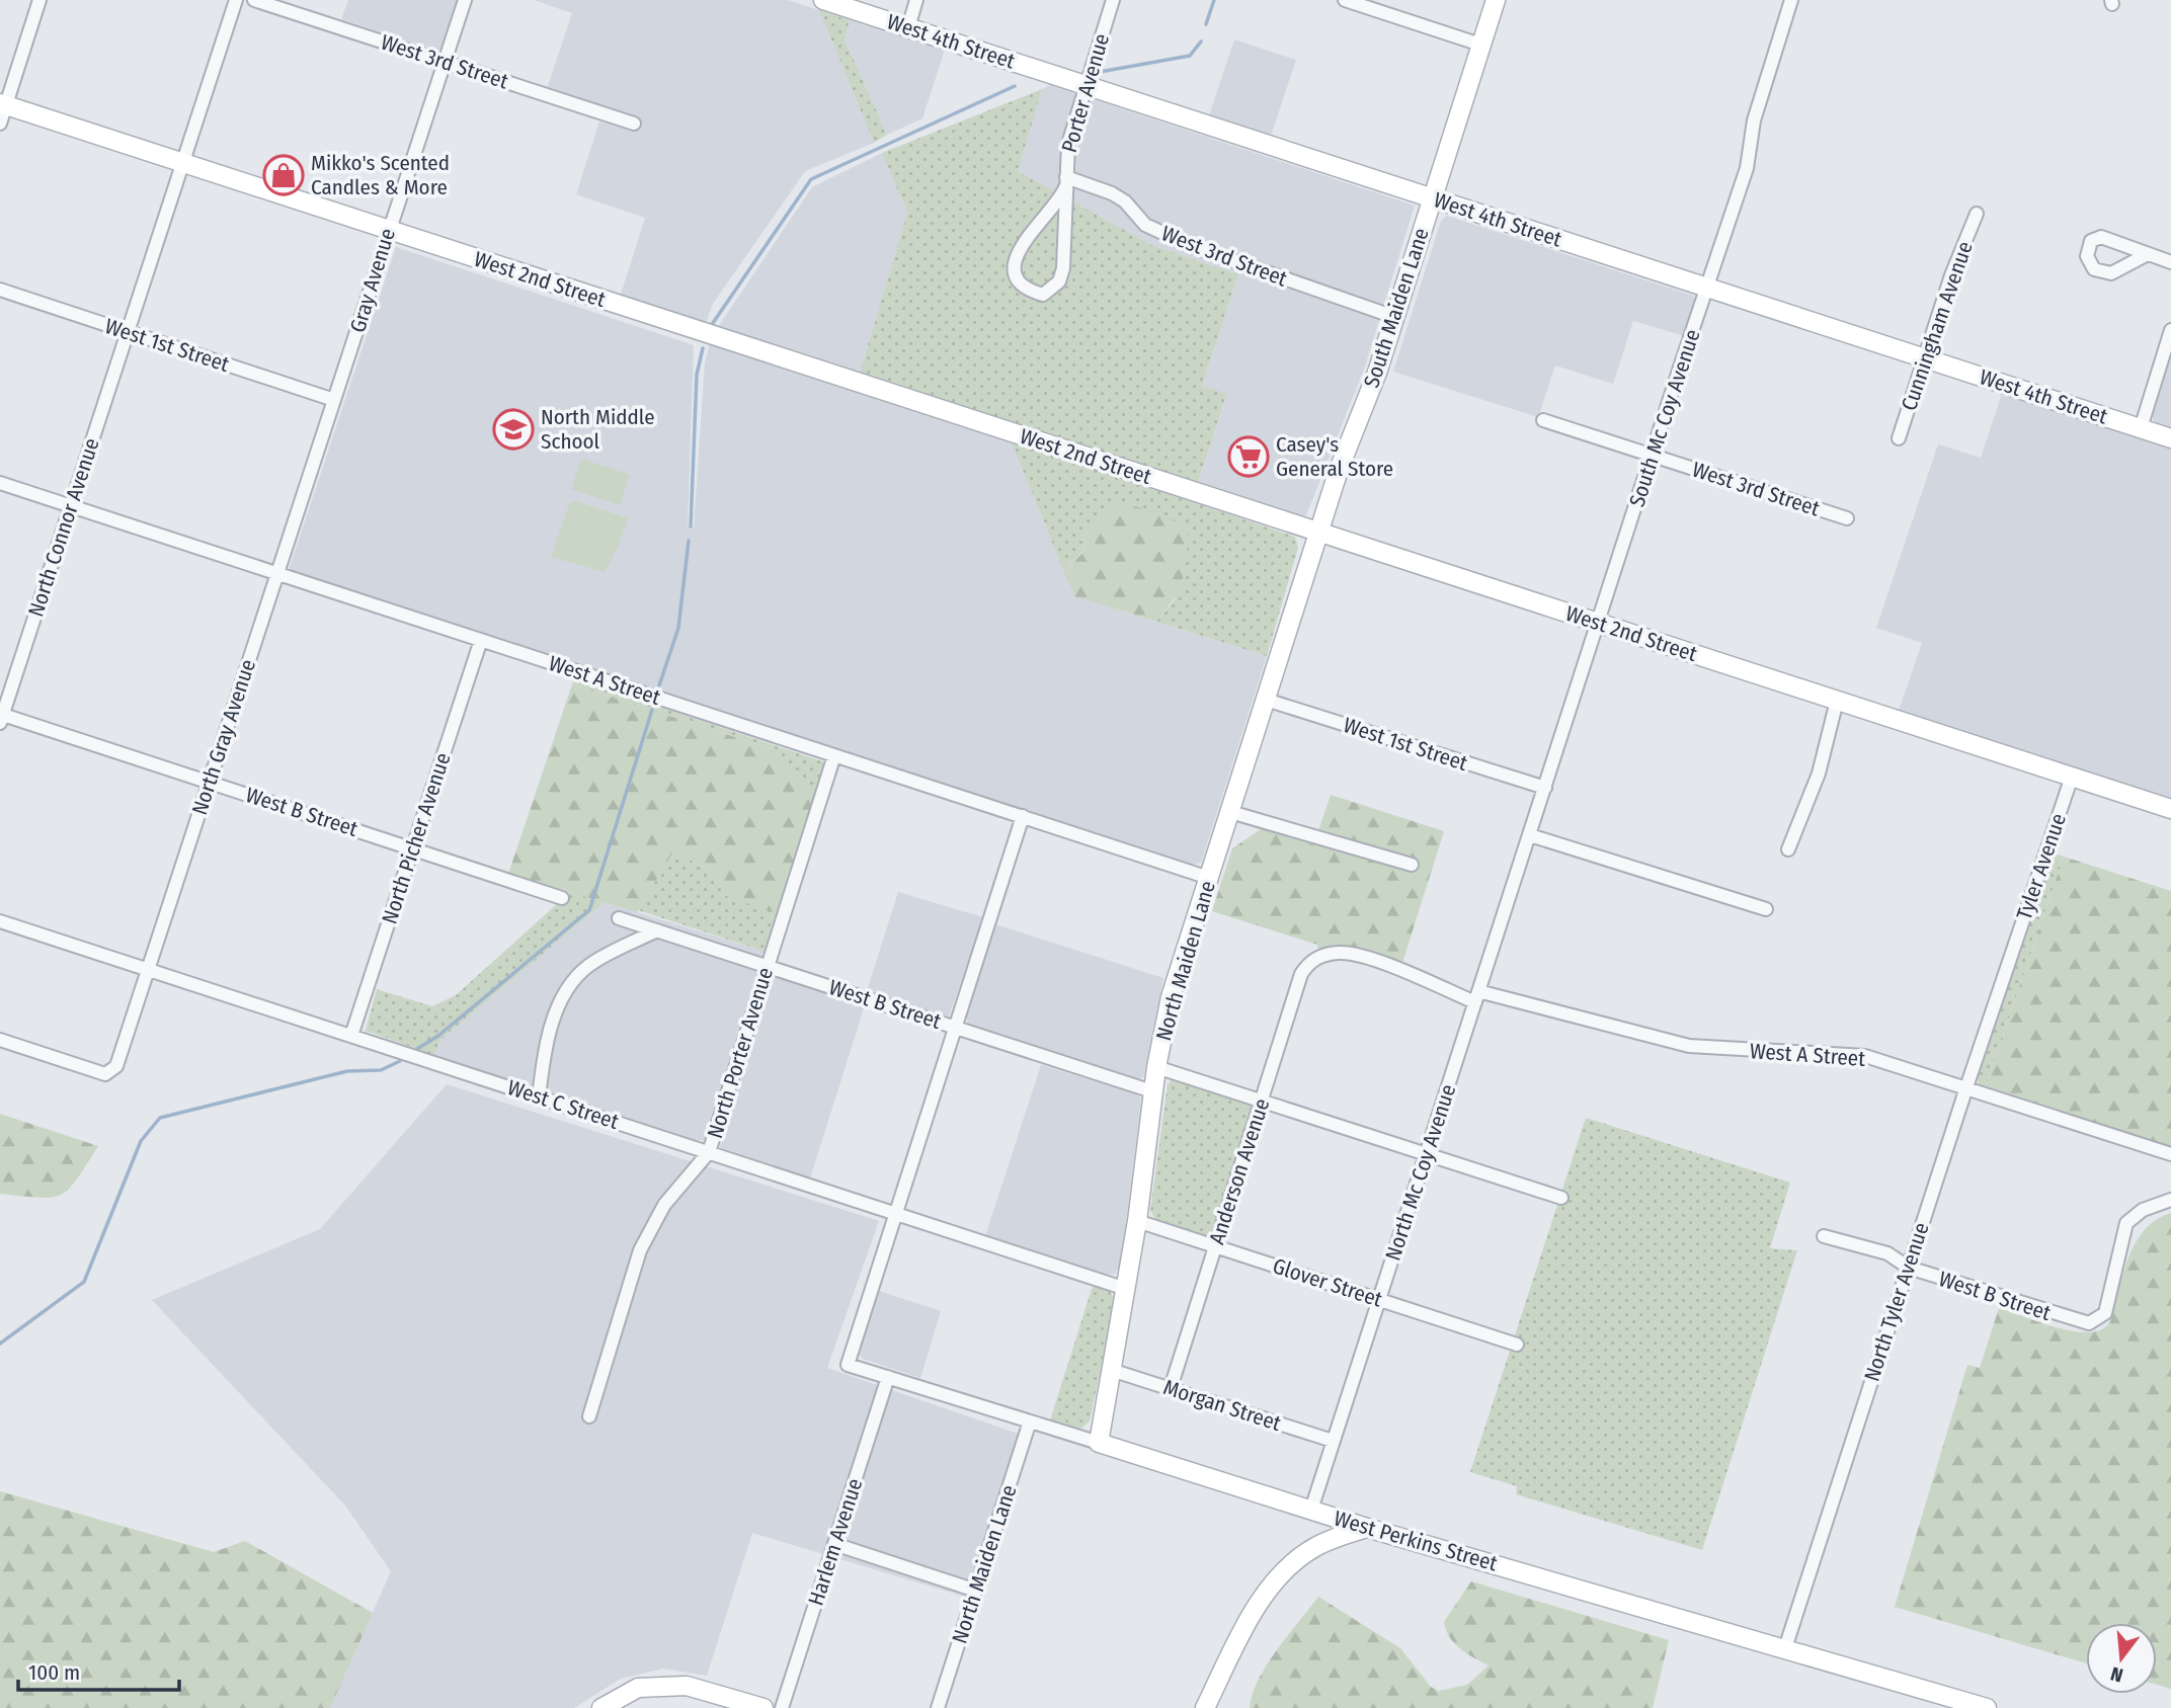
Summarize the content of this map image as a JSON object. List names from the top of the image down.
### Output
{
  "streets": {
    "street": [
      "West 4th Street",
      "West 3rd Street",
      "Porter Avenue",
      "West 2nd Street",
      "Gray Avenue",
      "South Maiden Lane",
      "Cunningham Avenue",
      "West 1st Street",
      "South Mc Coy Avenue",
      "North Connor Avenue",
      "West A Street",
      "North Gray Avenue",
      "West B Street",
      "North Picher Avenue",
      "Tyler Avenue",
      "North Maiden Lane",
      "North Porter Avenue",
      "West C Street",
      "Anderson Avenue",
      "North Mc Coy Avenue",
      "Glover Street",
      "North Tyler Avenue",
      "Morgan Street",
      "West Perkins Street",
      "Harlem Avenue"
    ]
  },
  "crossings": [
    ["West 4th Street", "Porter Avenue"],
    ["West 4th Street", "South Maiden Lane"],
    ["West 4th Street", "Cunningham Avenue"],
    ["West 4th Street", "South Mc Coy Avenue"],
    ["West 3rd Street", "Porter Avenue"],
    ["West 3rd Street", "Gray Avenue"],
    ["West 3rd Street", "South Maiden Lane"],
    ["West 3rd Street", "South Mc Coy Avenue"],
    ["West 2nd Street", "Gray Avenue"],
    ["West 2nd Street", "South Maiden Lane"],
    ["West 2nd Street", "South Mc Coy Avenue"],
    ["West 2nd Street", "North Connor Avenue"],
    ["West 2nd Street", "Tyler Avenue"],
    ["West 2nd Street", "North Maiden Lane"],
    ["Gray Avenue", "West 1st Street"],
    ["Gray Avenue", "North Gray Avenue"],
    ["South Maiden Lane", "North Maiden Lane"],
    ["West 1st Street", "South Mc Coy Avenue"],
    ["West 1st Street", "North Connor Avenue"],
    ["West 1st Street", "North Gray Avenue"],
    ["West 1st Street", "North Maiden Lane"],
    ["South Mc Coy Avenue", "North Mc Coy Avenue"],
    ["North Connor Avenue", "West A Street"],
    ["North Connor Avenue", "West B Street"],
    ["West A Street", "North Gray Avenue"],
    ["West A Street", "North Picher Avenue"],
    ["West A Street", "North Maiden Lane"],
    ["West A Street", "North Porter Avenue"],
    ["West A Street", "Anderson Avenue"],
    ["West A Street", "North Mc Coy Avenue"],
    ["West A Street", "North Tyler Avenue"],
    ["North Gray Avenue", "West B Street"],
    ["North Gray Avenue", "West C Street"],
    ["West B Street", "North Picher Avenue"],
    ["West B Street", "North Maiden Lane"],
    ["West B Street", "North Porter Avenue"],
    ["West B Street", "North Tyler Avenue"],
    ["North Picher Avenue", "West C Street"],
    ["Tyler Avenue", "North Tyler Avenue"],
    ["North Maiden Lane", "West C Street"],
    ["North Maiden Lane", "Glover Street"],
    ["North Maiden Lane", "Morgan Street"],
    ["North Maiden Lane", "West Perkins Street"],
    ["North Porter Avenue", "West C Street"],
    ["West C Street", "West Perkins Street"],
    ["Anderson Avenue", "Glover Street"],
    ["Anderson Avenue", "Morgan Street"],
    ["North Mc Coy Avenue", "Glover Street"],
    ["North Mc Coy Avenue", "Morgan Street"],
    ["North Mc Coy Avenue", "West Perkins Street"],
    ["North Tyler Avenue", "West Perkins Street"],
    ["West Perkins Street", "Harlem Avenue"]
  ],
  "places": {
    "shop": ["Mikko's Scented Candles & More"],
    "school or university": ["North Middle School"],
    "supermarket": ["Casey's General Store"]
  },
  "scale_bar": "100 m",
  "north": "bottom"
}
